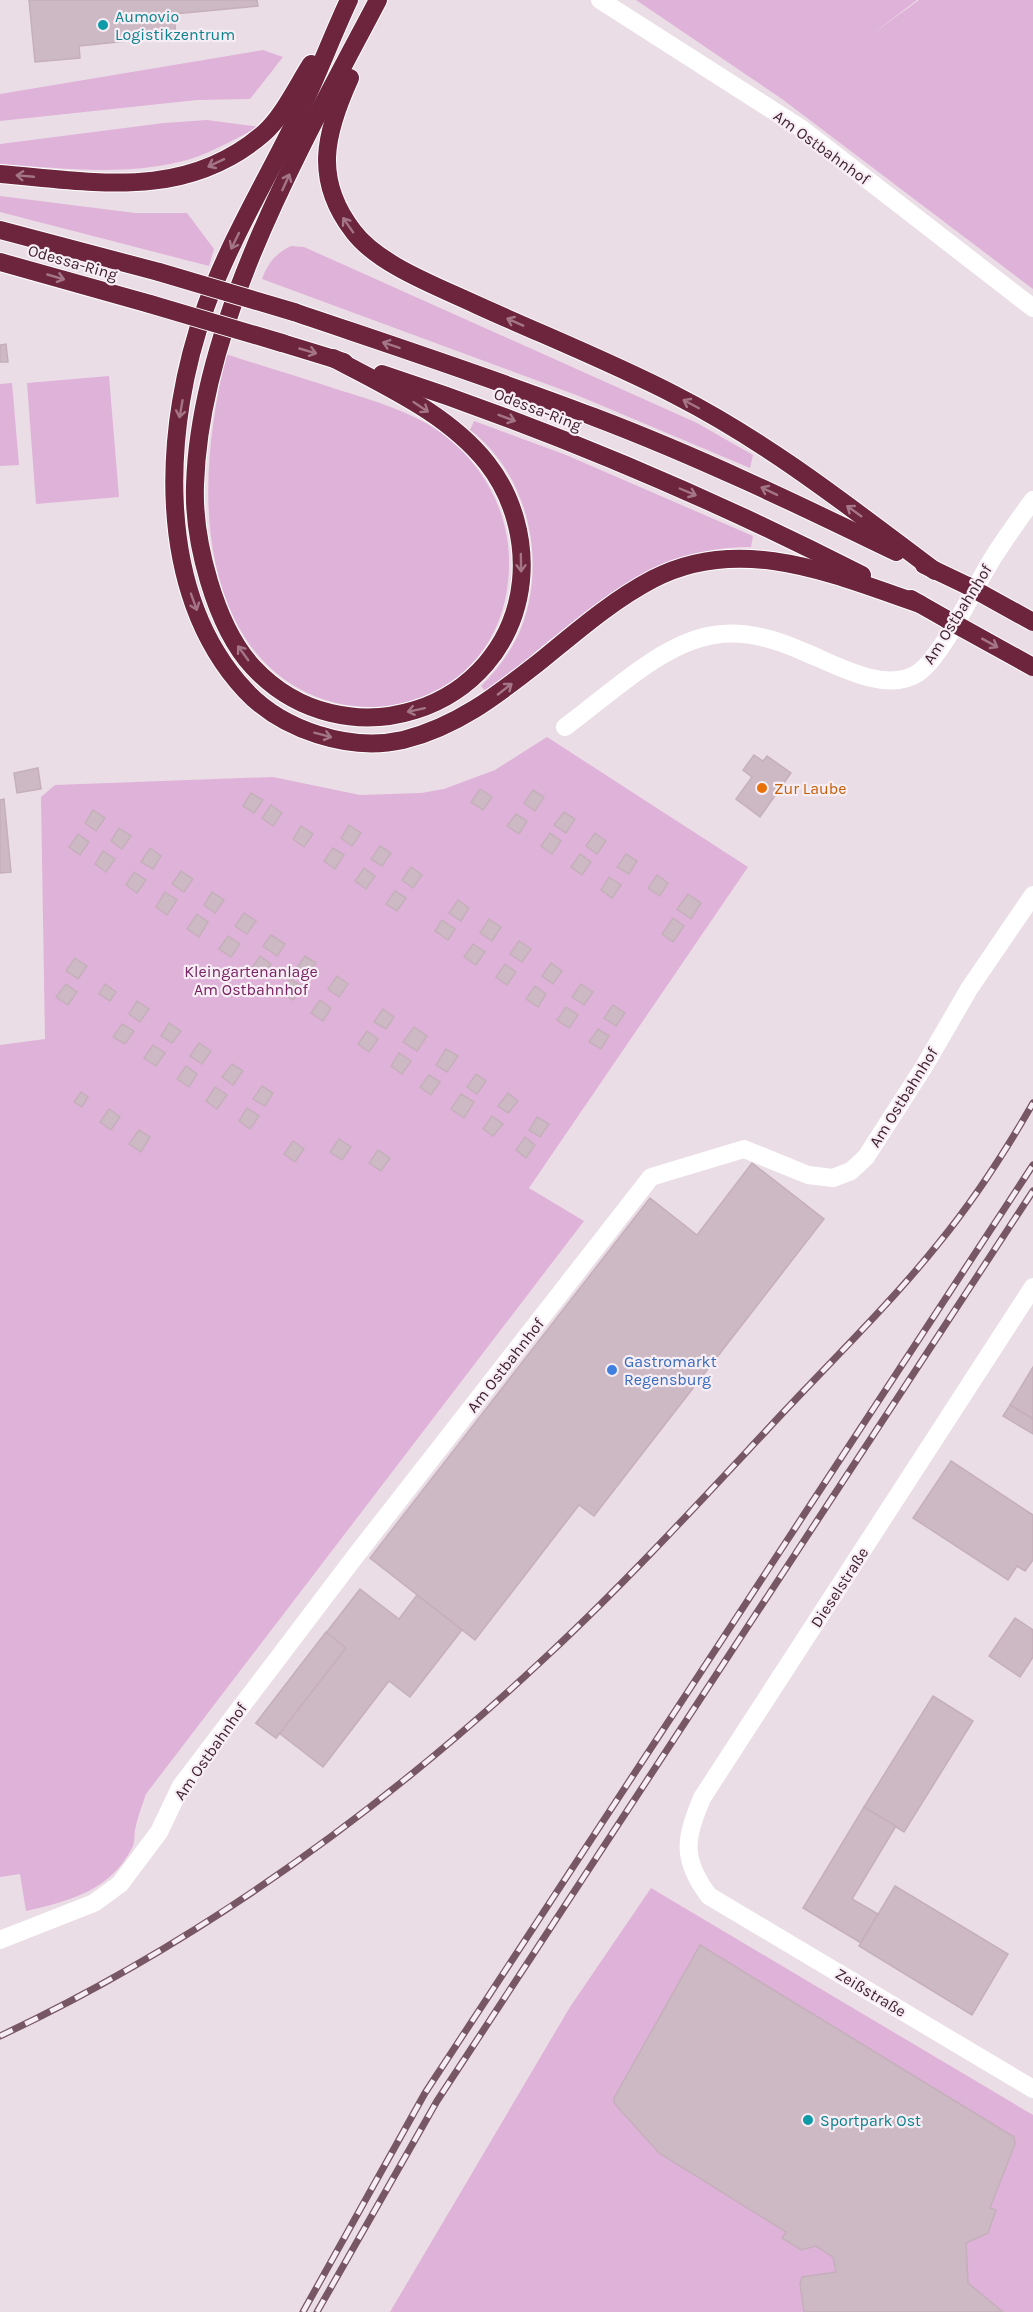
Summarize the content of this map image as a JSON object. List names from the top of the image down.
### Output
{
  "streets": {
    "highway": ["Odessa-Ring"],
    "street": ["Am Ostbahnhof", "Dieselstraße", "Zeißstraße"]
  },
  "crossings": [
    ["Dieselstraße", "Zeißstraße"]
  ],
  "parks": ["Kleingartenanlage Am Ostbahnhof"],
  "places": [
    "Aumovio Logistikzentrum",
    "Zur Laube",
    "Gastromarkt Regensburg",
    "Sportpark Ost"
  ]
}
